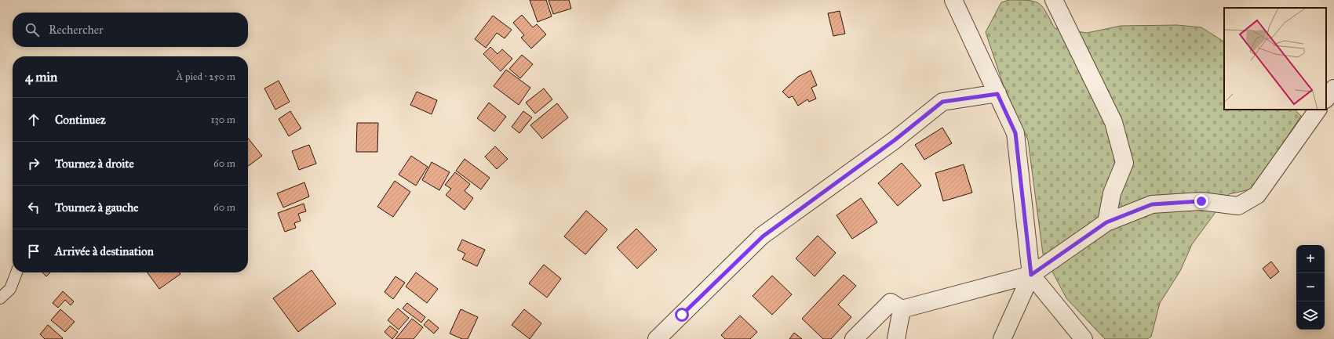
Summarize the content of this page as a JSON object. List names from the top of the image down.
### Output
{
  "page": {
    "search": "Rechercher",
    "heading": ["4 min", "À pied · 250 m"],
    "list": [
      ["Continuez", "130 m"],
      ["Tournez à droite", "60 m"],
      ["Tournez à gauche", "60 m"],
      "Arrivée à destination"
    ],
    "map_buttons": ["+", "−"]
  }
}
